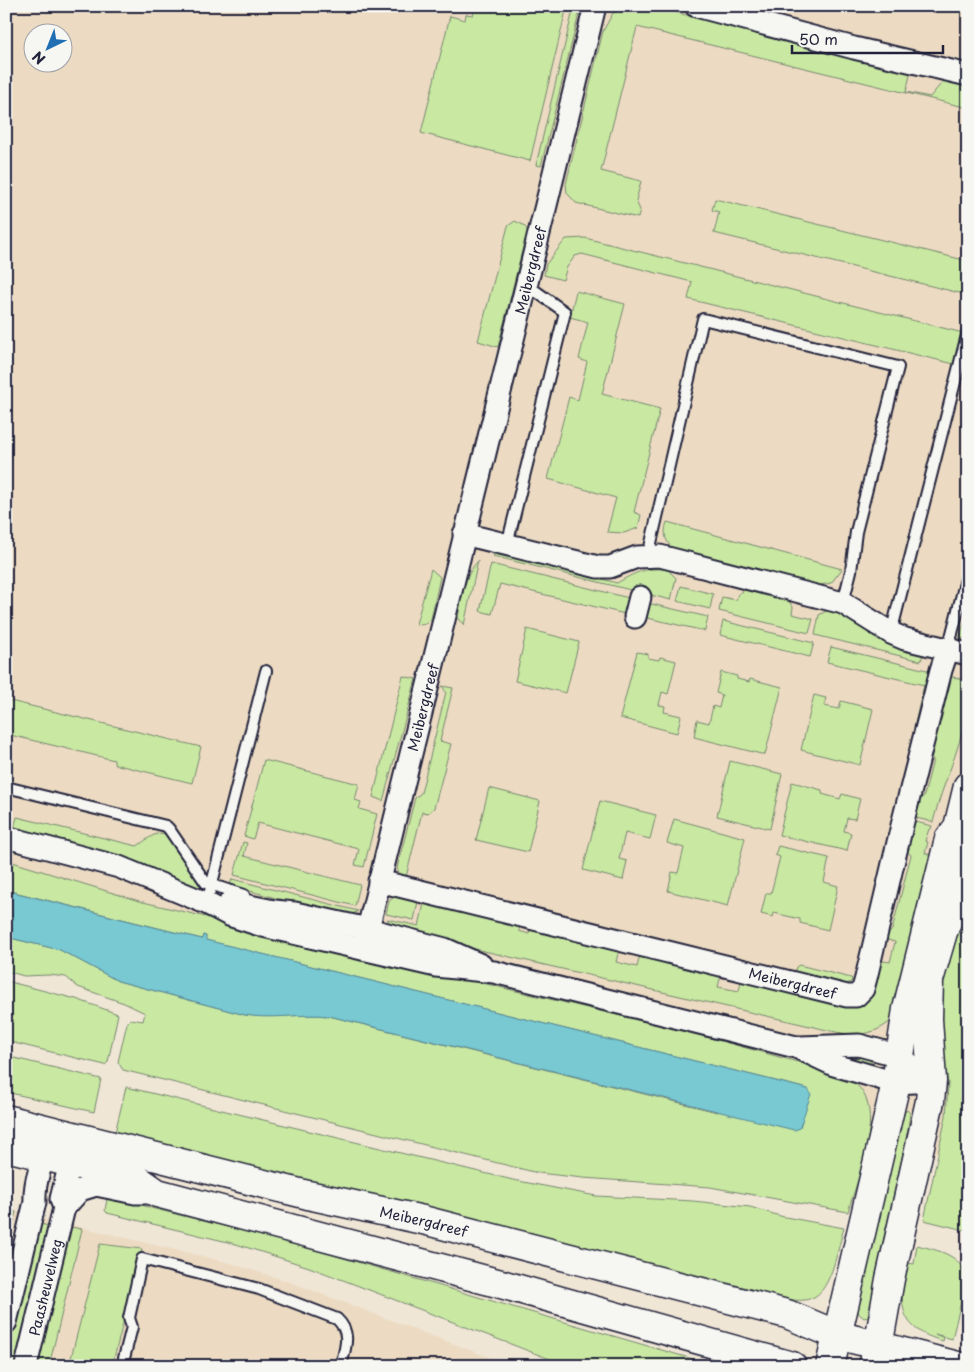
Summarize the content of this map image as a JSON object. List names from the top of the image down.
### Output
{
  "streets": {
    "main road": ["Meibergdreef"],
    "street": ["Paasheuvelweg"]
  },
  "scale_bar": "50 m",
  "north": "bottom left"
}
